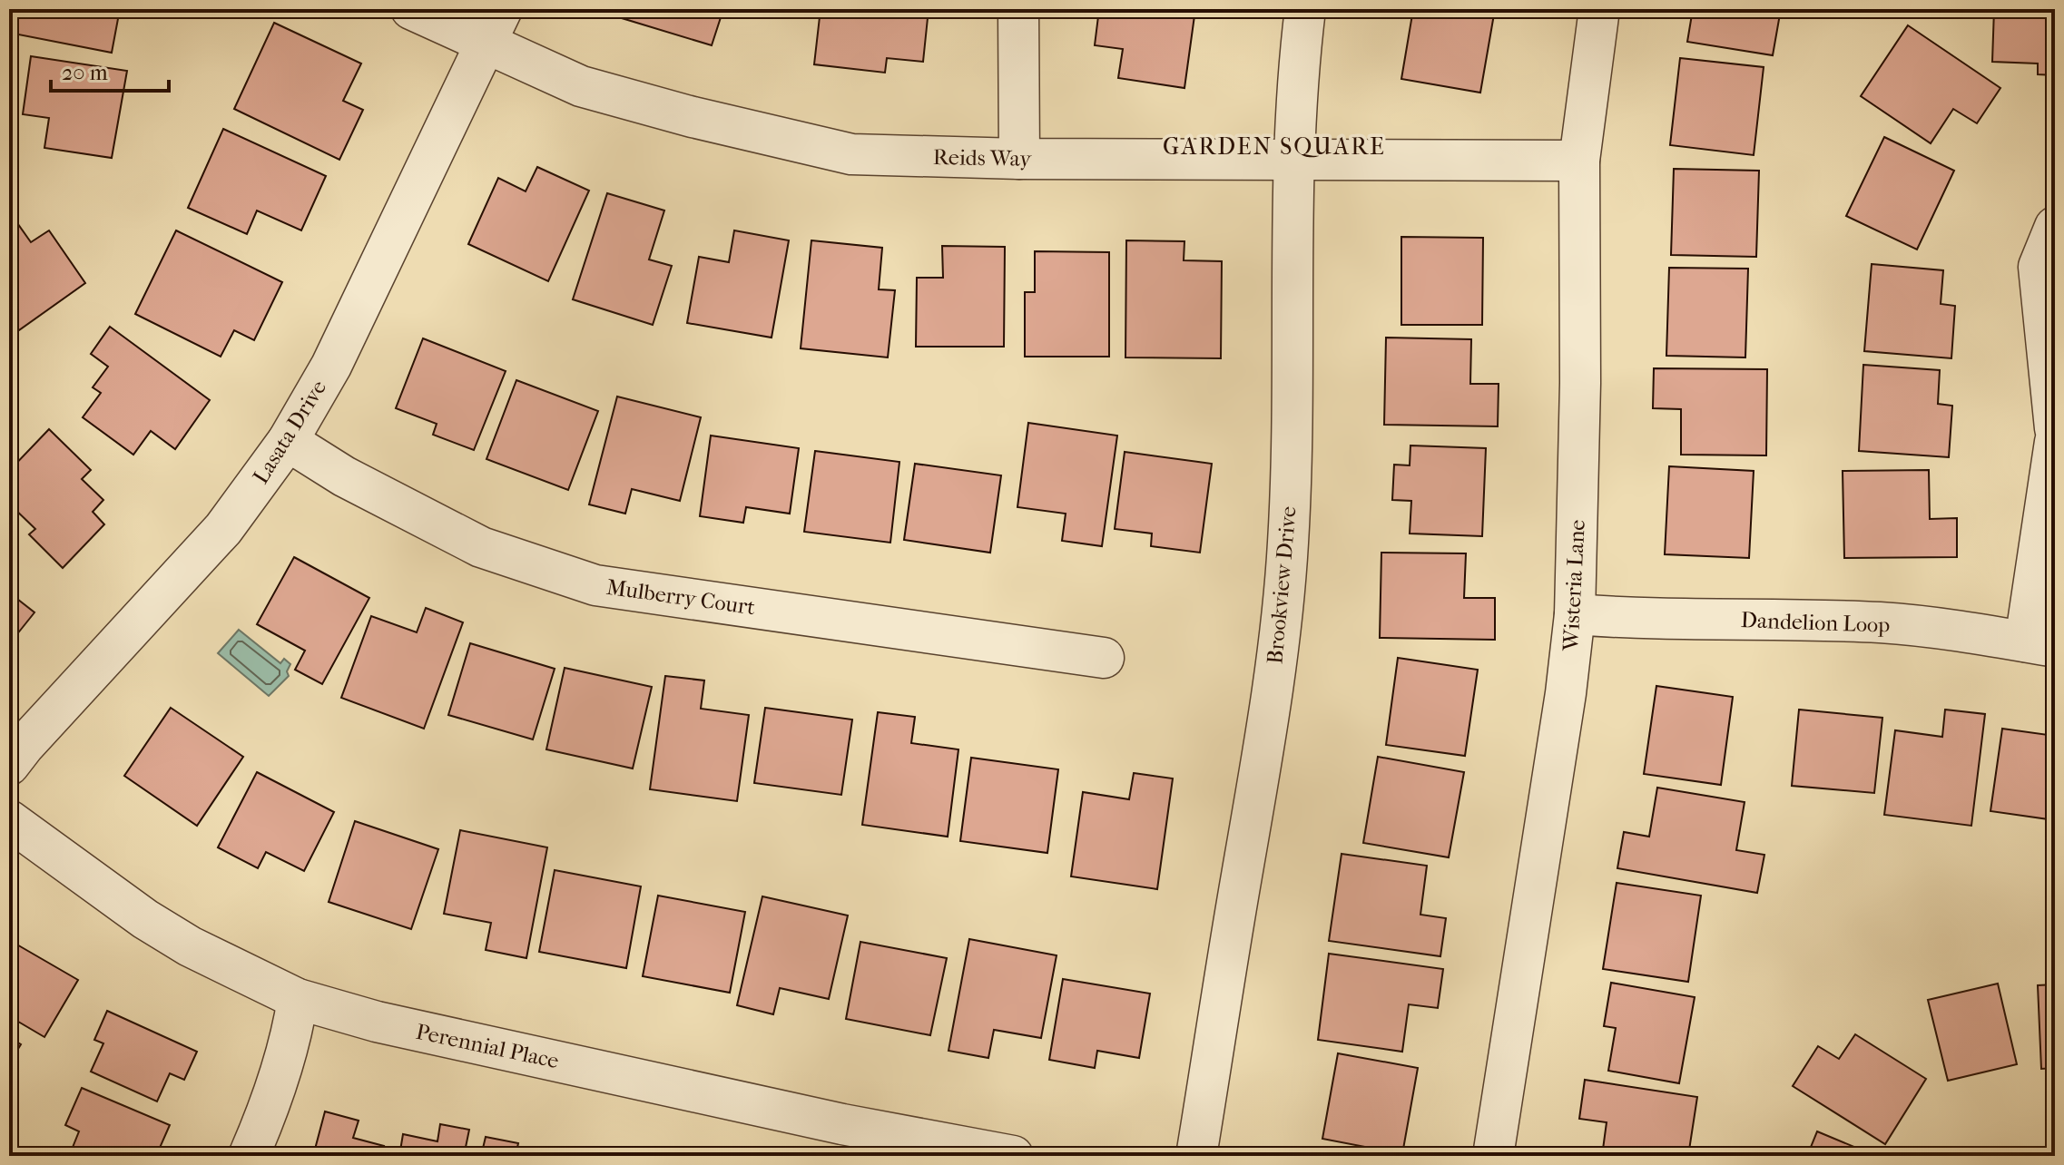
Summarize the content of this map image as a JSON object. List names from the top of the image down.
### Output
{
  "streets": {
    "street": [
      "Reids Way",
      "Lasata Drive",
      "Brookview Drive",
      "Wisteria Lane",
      "Mulberry Court",
      "Dandelion Loop",
      "Perennial Place"
    ]
  },
  "crossings": [
    ["Reids Way", "Lasata Drive"],
    ["Reids Way", "Brookview Drive"],
    ["Reids Way", "Wisteria Lane"],
    ["Lasata Drive", "Mulberry Court"],
    ["Wisteria Lane", "Dandelion Loop"]
  ],
  "districts": ["GARDEN SQUARE"],
  "scale_bar": "20 m"
}
